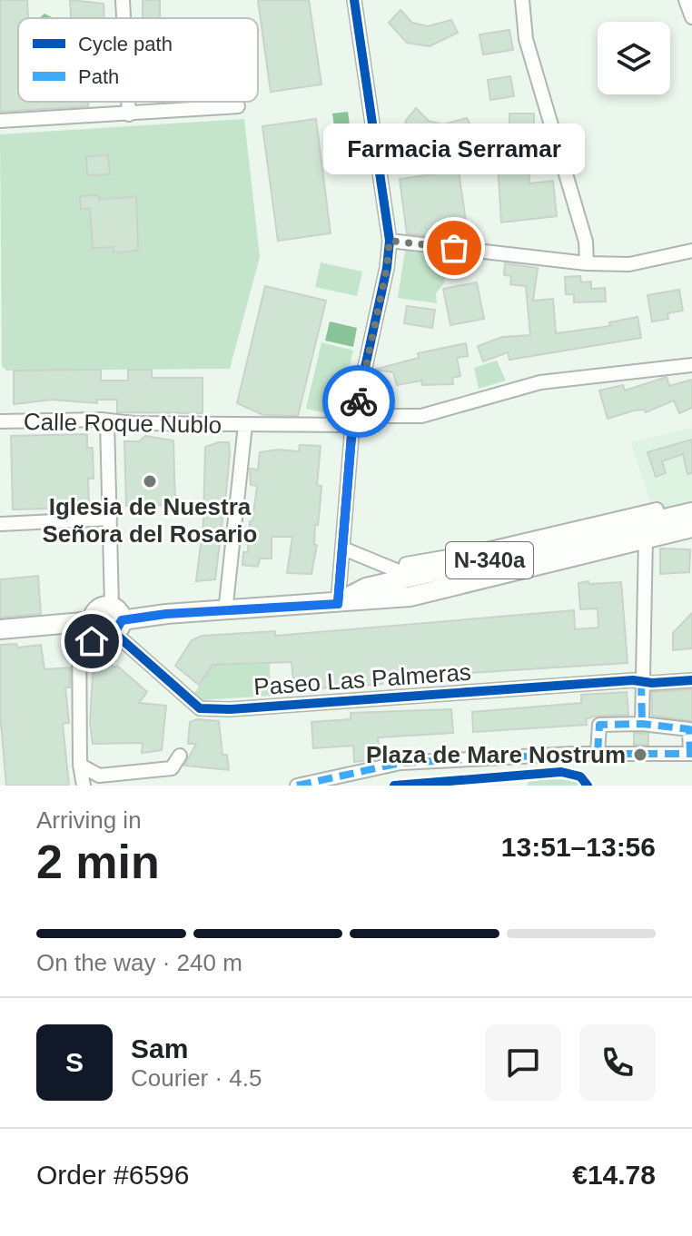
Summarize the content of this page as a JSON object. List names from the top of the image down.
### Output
{
  "streets": {
    "main road": ["N-340a"],
    "street": ["Calle Roque Nublo", "Paseo Las Palmeras"]
  },
  "crossings": [
    ["N-340a", "Paseo Las Palmeras"]
  ],
  "places": ["Farmacia Serramar", "Iglesia de Nuestra Señora del Rosario", "Plaza de Mare Nostrum"],
  "legend": ["Cycle path", "Path"],
  "page": {
    "bubble": "Farmacia Serramar",
    "heading": ["2 min", "Arriving in", "13:51–13:56"],
    "panel": [
      "Sam",
      "Courier · 4.5",
      "Order #6596",
      "€14.78"
    ],
    "bar": "On the way · 240 m",
    "round": "S"
  }
}
